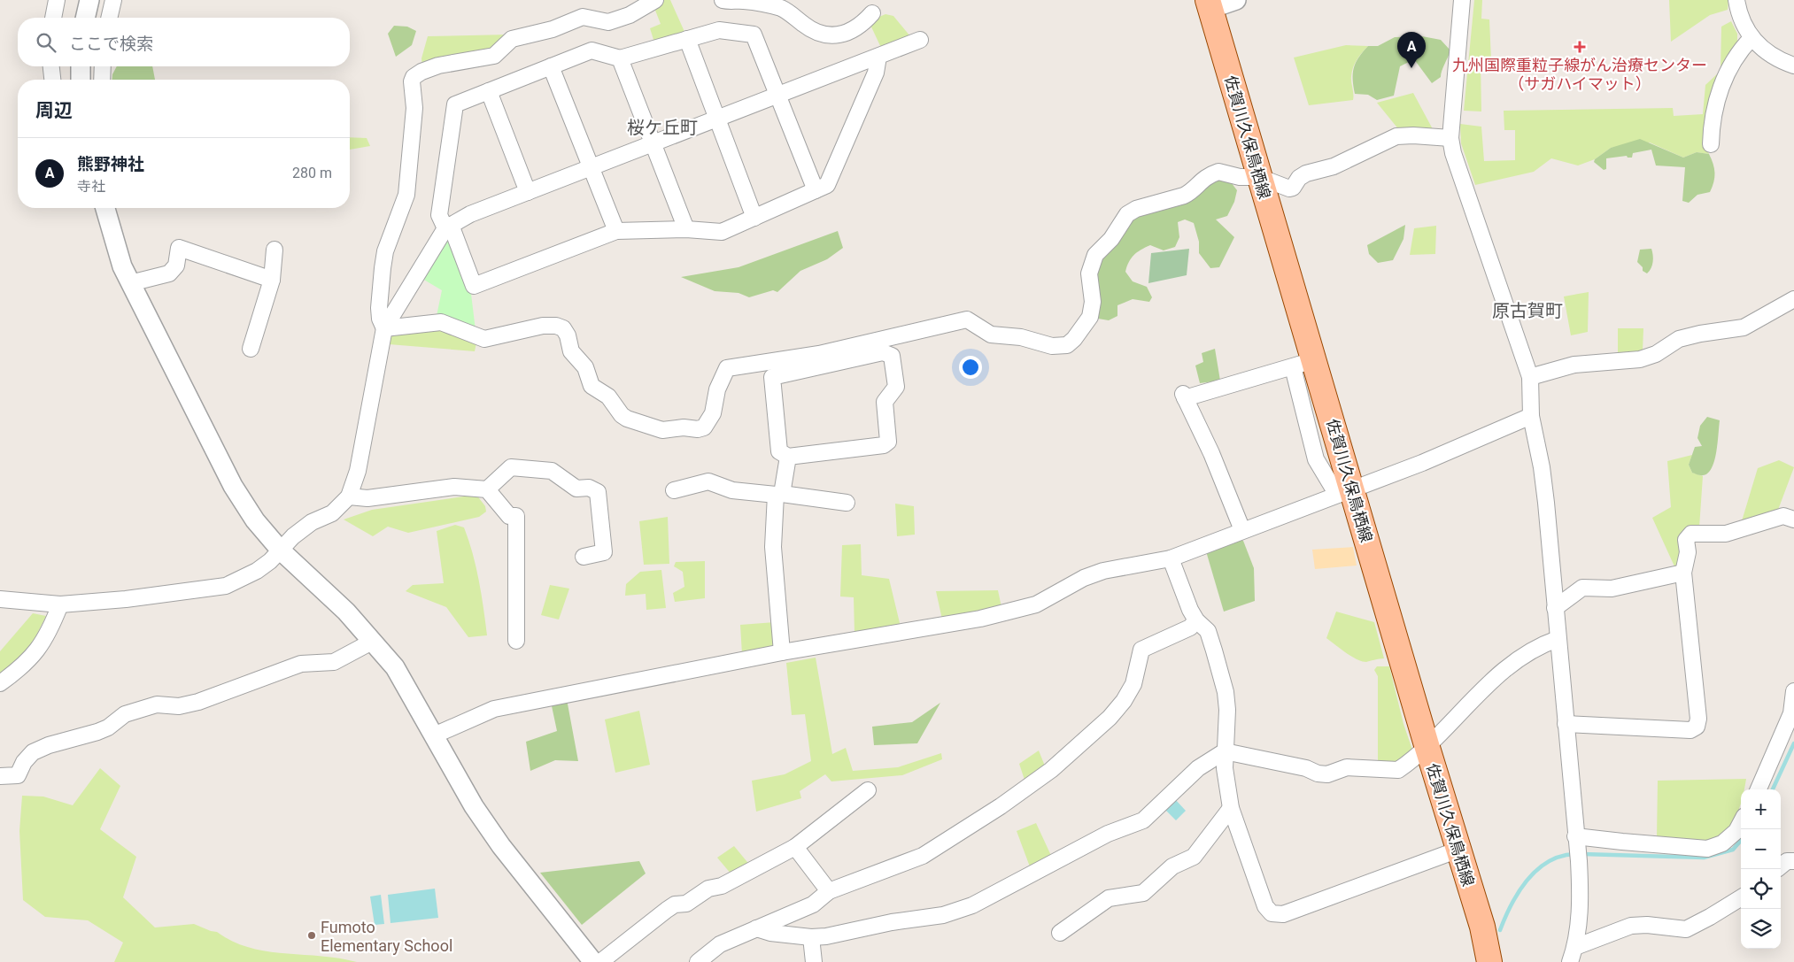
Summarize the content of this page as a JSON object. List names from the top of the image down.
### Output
{
  "streets": {
    "main road": ["佐賀川久保鳥栖線"]
  },
  "districts": ["桜ケ丘町", "原古賀町"],
  "places": {
    "health": ["九州国際重粒子線がん治療センター （サガハイマット）"],
    "other": ["Fumoto Elementary School"]
  },
  "page": {
    "search": "ここで検索",
    "pins": "A",
    "heading": "周辺",
    "list": [
      {
        "mark": "A",
        "name": "熊野神社",
        "note": "寺社",
        "value": "280 m"
      }
    ],
    "map_buttons": ["+", "−"]
  }
}
